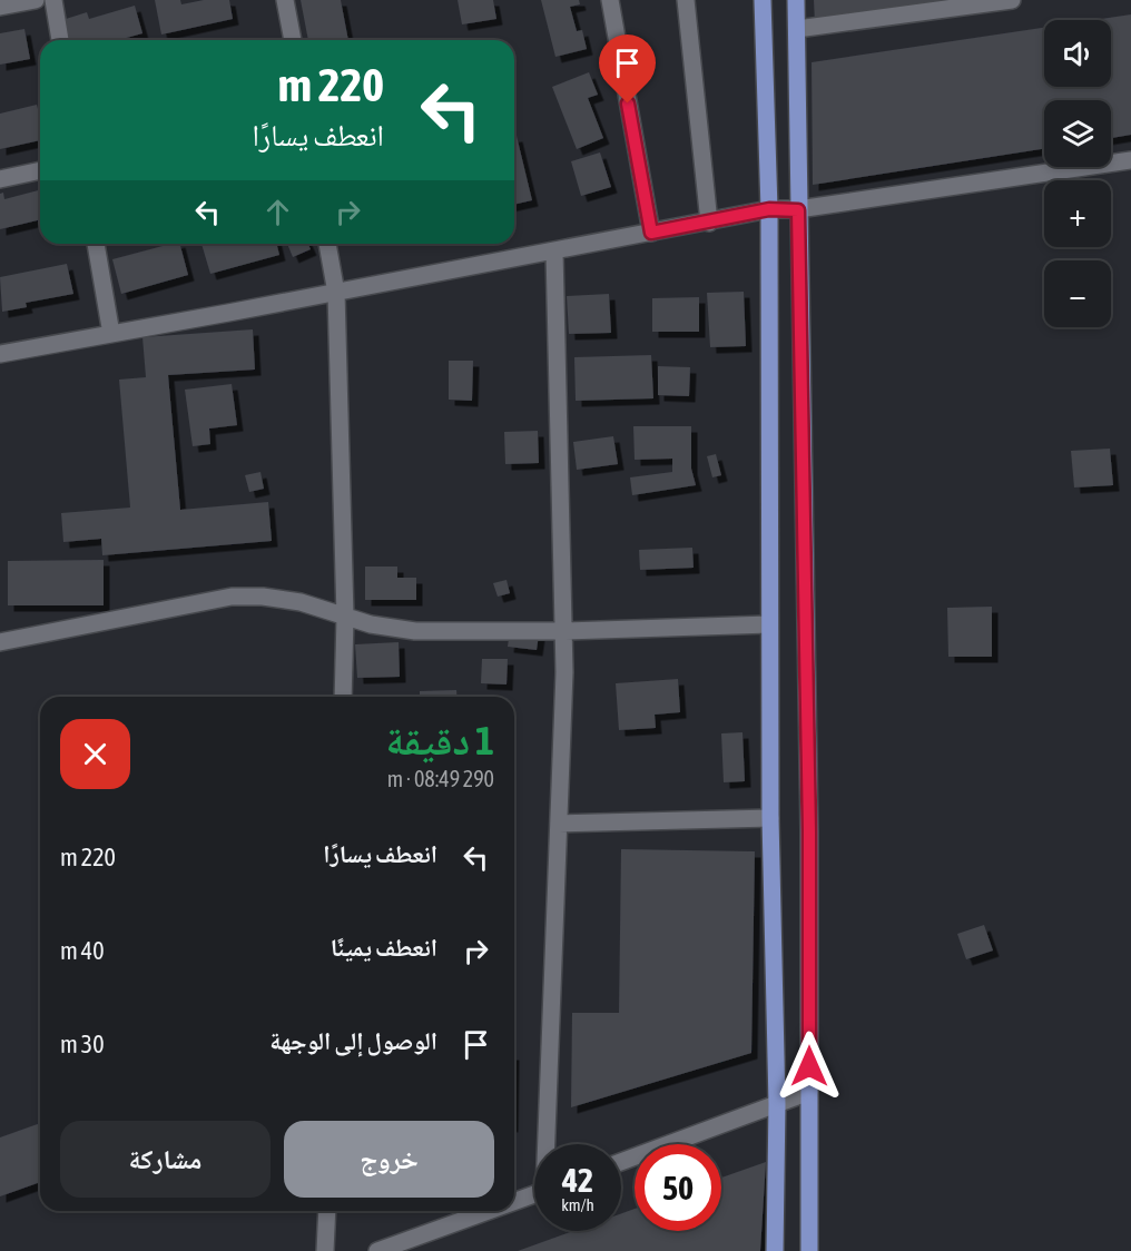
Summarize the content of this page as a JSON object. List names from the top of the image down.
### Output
{
  "page": {
    "map_buttons": ["+", "−"],
    "turn": ["220 m", "انعطف يسارًا"],
    "heading": ["1 دقيقة", "290 m · 08:49"],
    "list": [
      {
        "name": "انعطف يسارًا",
        "value": "220 m"
      },
      {
        "name": "انعطف يمينًا",
        "value": "40 m"
      },
      {
        "name": "الوصول إلى الوجهة",
        "value": "30 m"
      }
    ],
    "buttons": ["خروج", "مشاركة"],
    "speed": "42 km/h",
    "limit": "50"
  }
}
